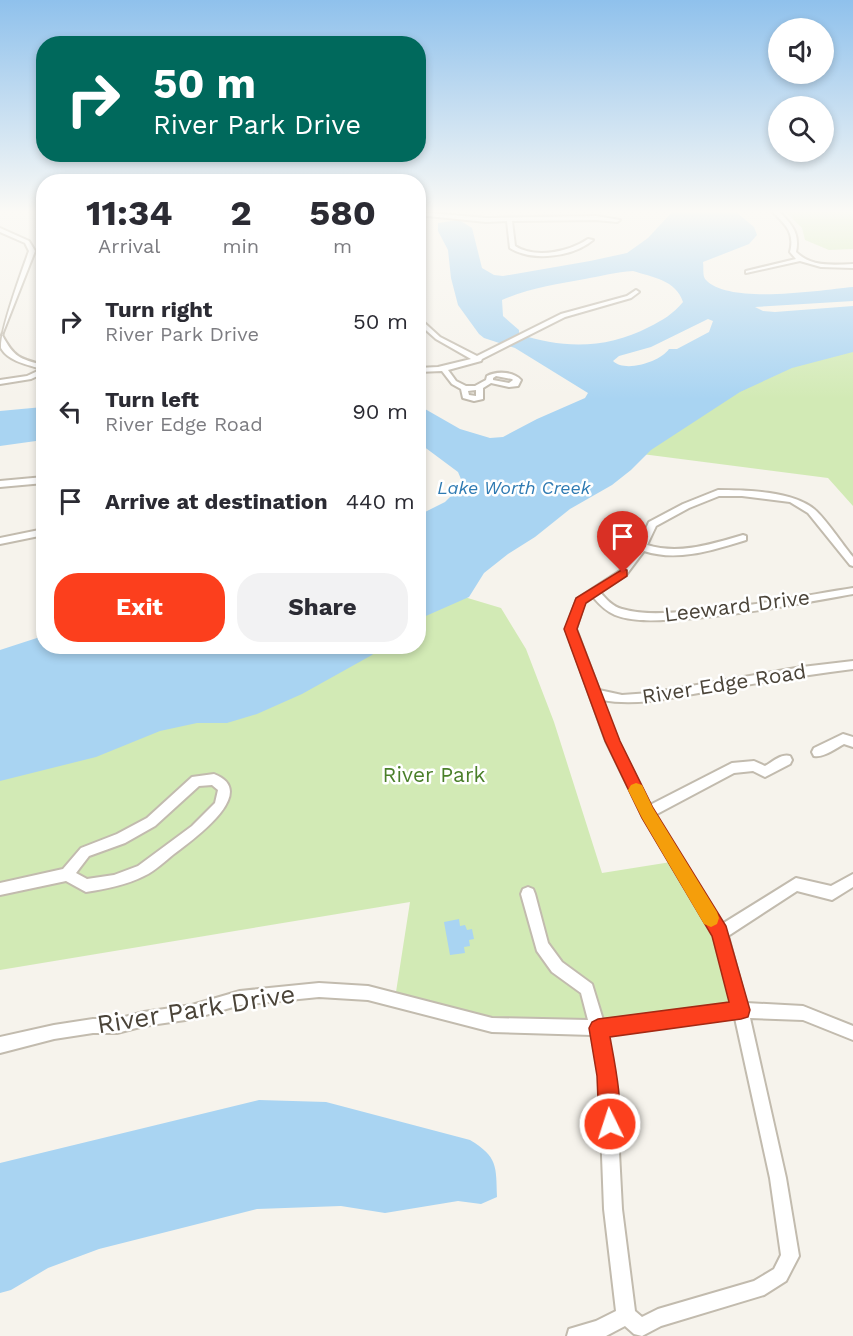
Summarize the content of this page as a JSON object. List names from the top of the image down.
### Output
{
  "streets": {
    "street": ["Leeward Drive", "River Edge Road", "River Park Drive"]
  },
  "water": ["Lake Worth Creek"],
  "parks": ["River Park"],
  "page": {
    "turn": ["50 m", "River Park Drive"],
    "eta": [
      "11:34",
      "Arrival",
      "2",
      "min",
      "580",
      "m"
    ],
    "list": [
      {
        "name": "Turn right",
        "note": "River Park Drive",
        "value": "50 m"
      },
      {
        "name": "Turn left",
        "note": "River Edge Road",
        "value": "90 m"
      },
      {
        "name": "Arrive at destination",
        "value": "440 m"
      }
    ],
    "buttons": ["Exit", "Share"]
  }
}
